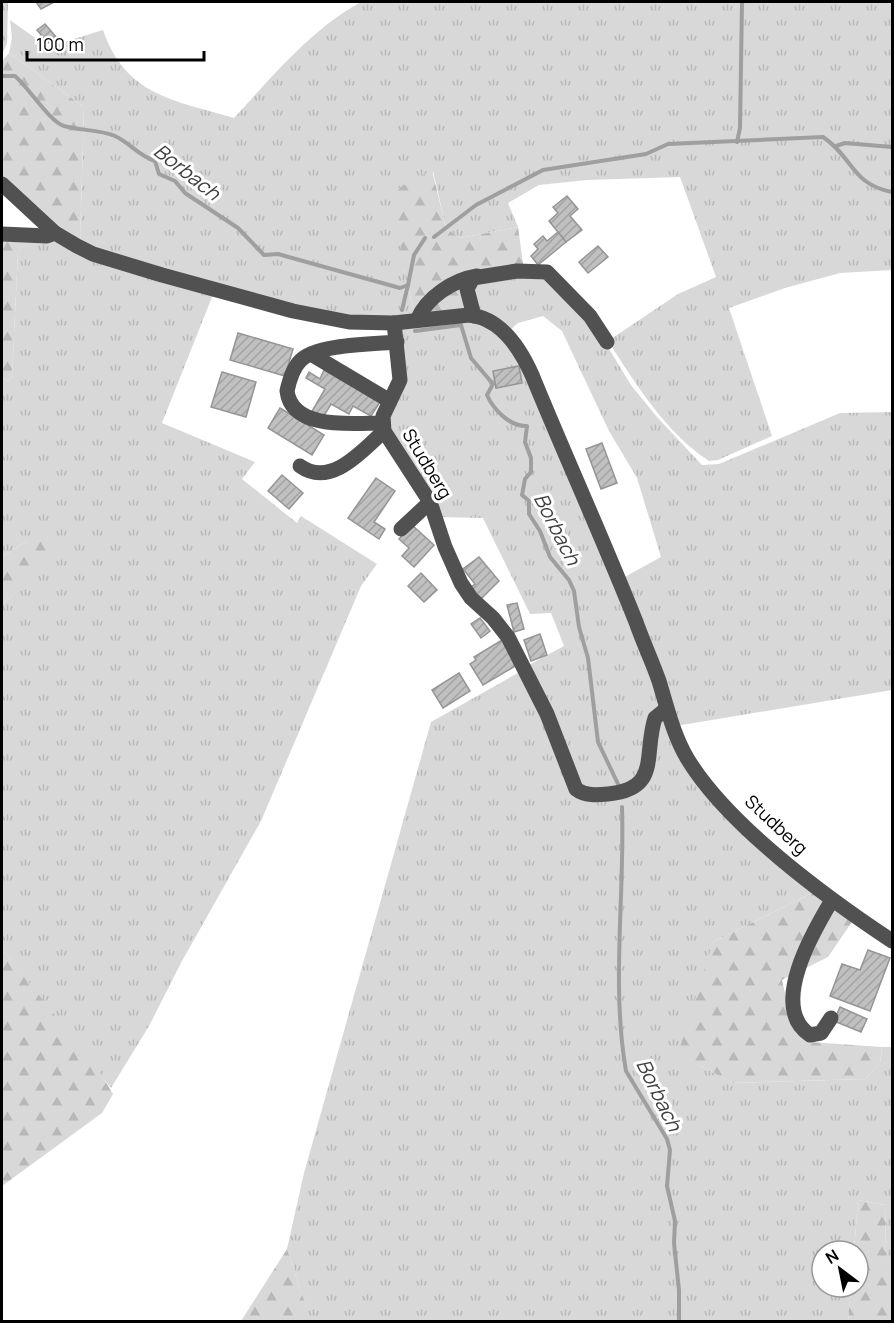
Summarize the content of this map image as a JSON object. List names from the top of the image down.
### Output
{
  "streets": {
    "street": ["Studberg"]
  },
  "water": ["Borbach"],
  "scale_bar": "100 m",
  "north": "top left"
}
